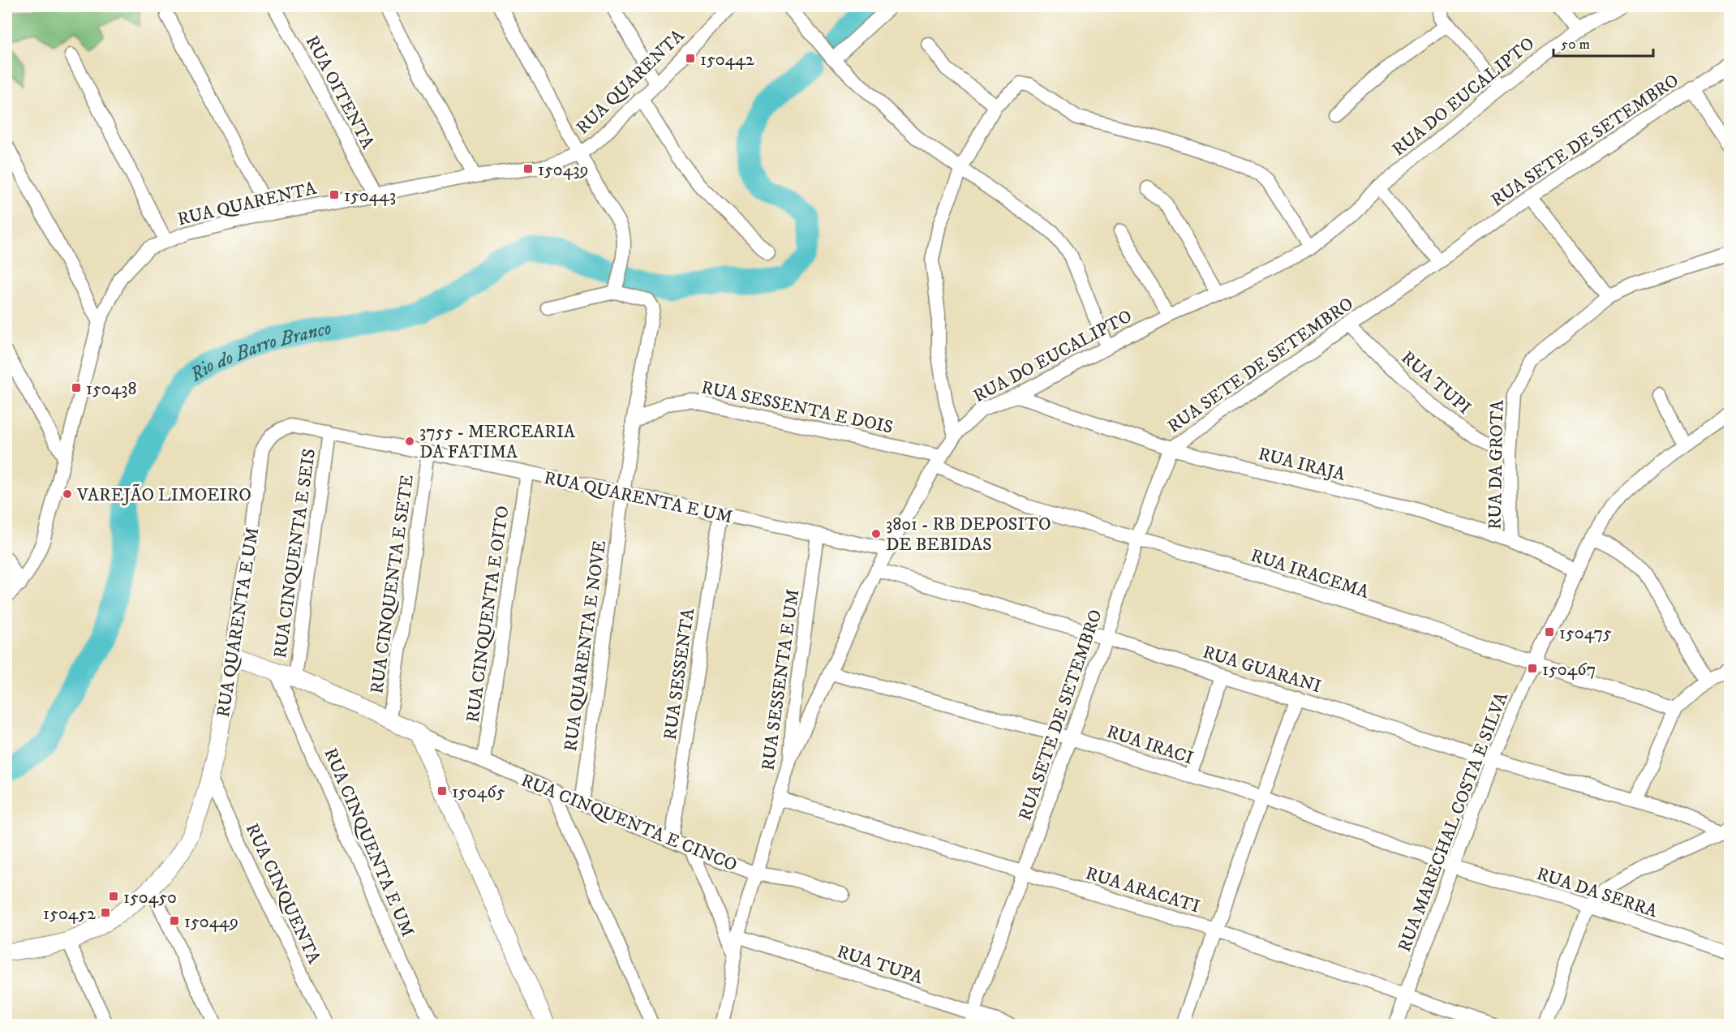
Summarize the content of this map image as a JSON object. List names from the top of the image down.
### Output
{
  "streets": {
    "street": [
      "RUA QUARENTA",
      "RUA OITENTA",
      "RUA DO EUCALIPTO",
      "RUA SETE DE SETEMBRO",
      "RUA TUPI",
      "RUA SESSENTA E DOIS",
      "RUA IRAJA",
      "RUA DA GROTA",
      "RUA QUARENTA E UM",
      "RUA CINQUENTA E SEIS",
      "RUA IRACEMA",
      "RUA CINQUENTA E SETE",
      "RUA CINQUENTA E OITO",
      "RUA QUARENTA E NOVE",
      "RUA GUARANI",
      "RUA SESSENTA",
      "RUA SESSENTA E UM",
      "RUA IRACI",
      "RUA CINQUENTA E CINCO",
      "RUA MARECHAL COSTA E SILVA",
      "RUA CINQUENTA E UM",
      "RUA ARACATI",
      "RUA DA SERRA",
      "RUA CINQUENTA",
      "RUA TUPA"
    ]
  },
  "crossings": [
    ["RUA QUARENTA", "RUA OITENTA"],
    ["RUA DO EUCALIPTO", "RUA SESSENTA E DOIS"],
    ["RUA DO EUCALIPTO", "RUA IRAJA"],
    ["RUA DO EUCALIPTO", "RUA QUARENTA E UM"],
    ["RUA DO EUCALIPTO", "RUA IRACEMA"],
    ["RUA DO EUCALIPTO", "RUA GUARANI"],
    ["RUA DO EUCALIPTO", "RUA SESSENTA E UM"],
    ["RUA DO EUCALIPTO", "RUA IRACI"],
    ["RUA SETE DE SETEMBRO", "RUA TUPI"],
    ["RUA SETE DE SETEMBRO", "RUA IRAJA"],
    ["RUA SETE DE SETEMBRO", "RUA IRACEMA"],
    ["RUA SETE DE SETEMBRO", "RUA GUARANI"],
    ["RUA SETE DE SETEMBRO", "RUA IRACI"],
    ["RUA SETE DE SETEMBRO", "RUA ARACATI"],
    ["RUA SETE DE SETEMBRO", "RUA TUPA"],
    ["RUA TUPI", "RUA DA GROTA"],
    ["RUA SESSENTA E DOIS", "RUA IRACEMA"],
    ["RUA IRAJA", "RUA DA GROTA"],
    ["RUA IRAJA", "RUA MARECHAL COSTA E SILVA"],
    ["RUA QUARENTA E UM", "RUA CINQUENTA E SEIS"],
    ["RUA QUARENTA E UM", "RUA CINQUENTA E SETE"],
    ["RUA QUARENTA E UM", "RUA CINQUENTA E OITO"],
    ["RUA QUARENTA E UM", "RUA QUARENTA E NOVE"],
    ["RUA QUARENTA E UM", "RUA SESSENTA"],
    ["RUA QUARENTA E UM", "RUA SESSENTA E UM"],
    ["RUA QUARENTA E UM", "RUA CINQUENTA E CINCO"],
    ["RUA QUARENTA E UM", "RUA CINQUENTA"],
    ["RUA CINQUENTA E SEIS", "RUA CINQUENTA E CINCO"],
    ["RUA IRACEMA", "RUA MARECHAL COSTA E SILVA"],
    ["RUA CINQUENTA E SETE", "RUA CINQUENTA E CINCO"],
    ["RUA CINQUENTA E OITO", "RUA CINQUENTA E CINCO"],
    ["RUA QUARENTA E NOVE", "RUA CINQUENTA E CINCO"],
    ["RUA GUARANI", "RUA MARECHAL COSTA E SILVA"],
    ["RUA SESSENTA", "RUA CINQUENTA E CINCO"],
    ["RUA SESSENTA E UM", "RUA CINQUENTA E CINCO"],
    ["RUA SESSENTA E UM", "RUA ARACATI"],
    ["RUA SESSENTA E UM", "RUA TUPA"],
    ["RUA IRACI", "RUA MARECHAL COSTA E SILVA"],
    ["RUA IRACI", "RUA DA SERRA"],
    ["RUA CINQUENTA E CINCO", "RUA CINQUENTA E UM"],
    ["RUA MARECHAL COSTA E SILVA", "RUA ARACATI"],
    ["RUA MARECHAL COSTA E SILVA", "RUA DA SERRA"]
  ],
  "water": ["Rio do Barro Branco"],
  "places": {
    "transit": [
      "150442",
      "150439",
      "150443",
      "150438",
      "150475",
      "150467",
      "150465",
      "150450",
      "150452",
      "150449"
    ],
    "other": ["3755 - MERCEARIA DA FATIMA", "VAREJÃO LIMOEIRO", "3801 - RB DEPOSITO DE BEBIDAS"]
  },
  "scale_bar": "50 m"
}
